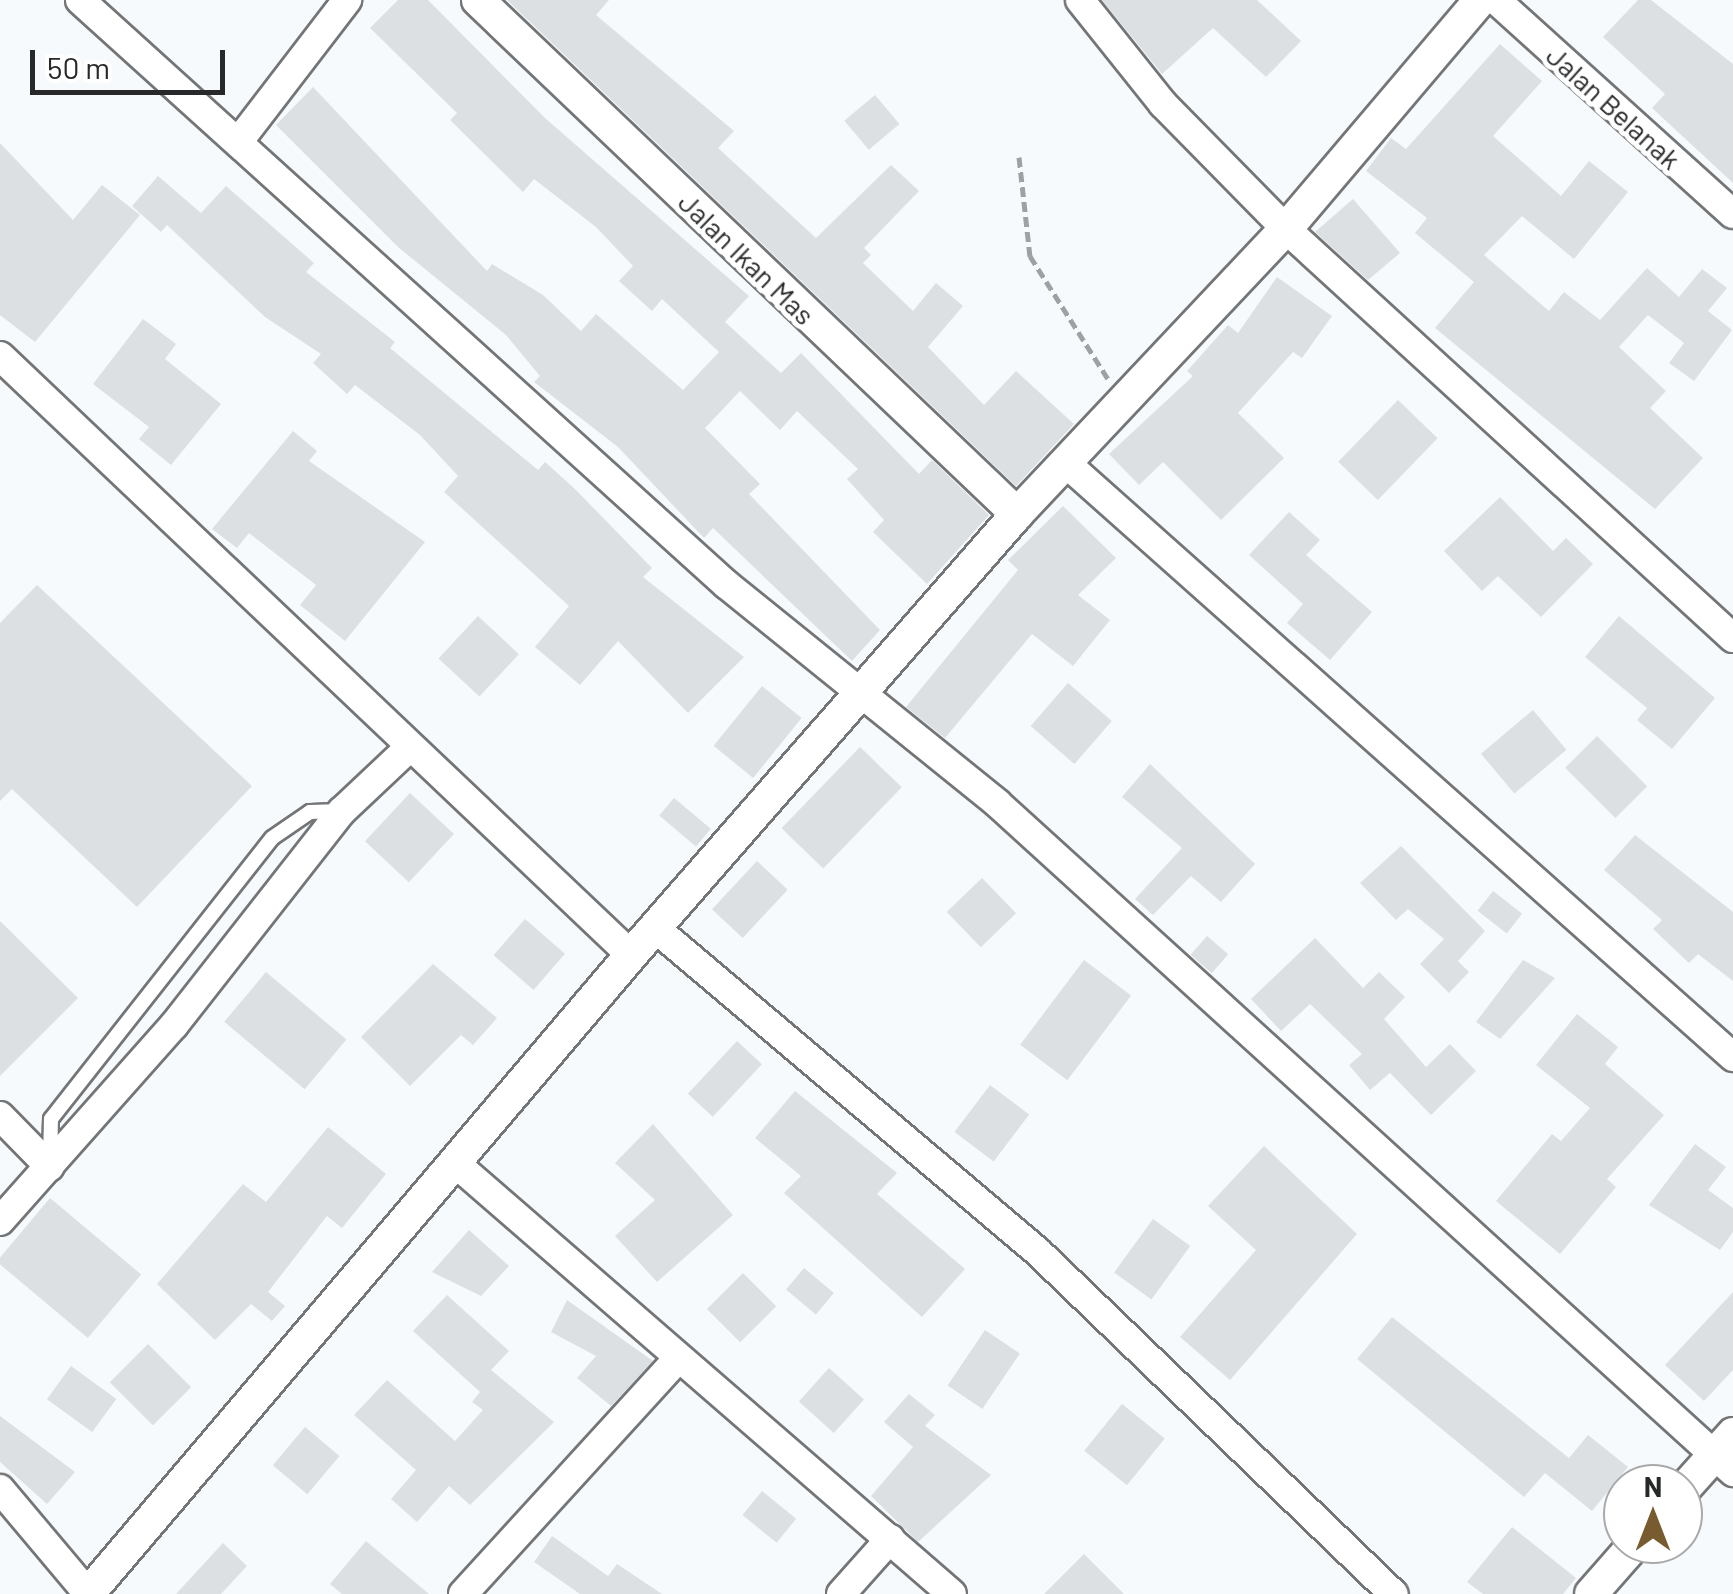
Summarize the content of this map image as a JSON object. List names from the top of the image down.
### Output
{
  "streets": {
    "street": ["Jalan Belanak", "Jalan Ikan Mas"]
  },
  "scale_bar": "50 m",
  "north": "top"
}
